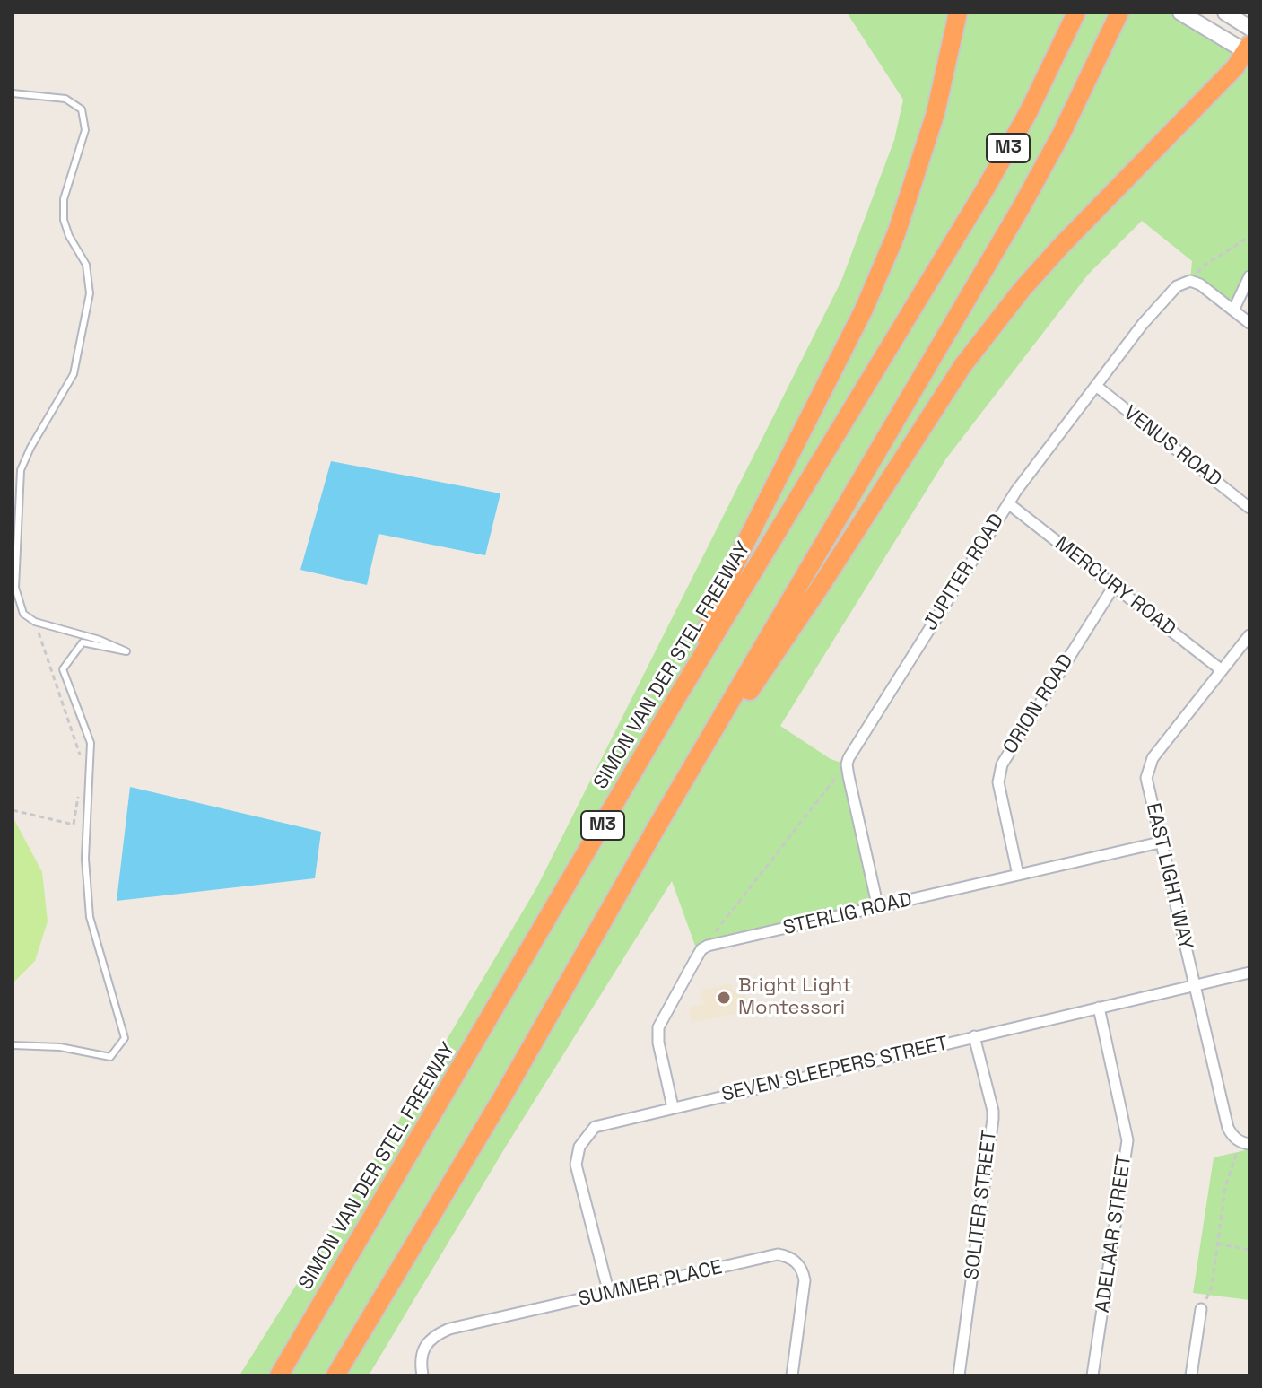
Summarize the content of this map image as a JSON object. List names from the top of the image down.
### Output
{
  "streets": {
    "highway": ["M3", "SIMON VAN DER STEL FREEWAY"],
    "street": [
      "VENUS ROAD",
      "JUPITER ROAD",
      "MERCURY ROAD",
      "ORION ROAD",
      "EAST LIGHT WAY",
      "STERLIG ROAD",
      "SEVEN SLEEPERS STREET",
      "SOLITER STREET",
      "ADELAAR STREET",
      "SUMMER PLACE"
    ]
  },
  "crossings": [
    ["VENUS ROAD", "JUPITER ROAD"],
    ["JUPITER ROAD", "MERCURY ROAD"],
    ["MERCURY ROAD", "ORION ROAD"],
    ["MERCURY ROAD", "EAST LIGHT WAY"],
    ["ORION ROAD", "STERLIG ROAD"],
    ["EAST LIGHT WAY", "STERLIG ROAD"],
    ["EAST LIGHT WAY", "SEVEN SLEEPERS STREET"],
    ["SEVEN SLEEPERS STREET", "SOLITER STREET"],
    ["SEVEN SLEEPERS STREET", "ADELAAR STREET"],
    ["SEVEN SLEEPERS STREET", "SUMMER PLACE"]
  ],
  "places": ["Bright Light Montessori"]
}
